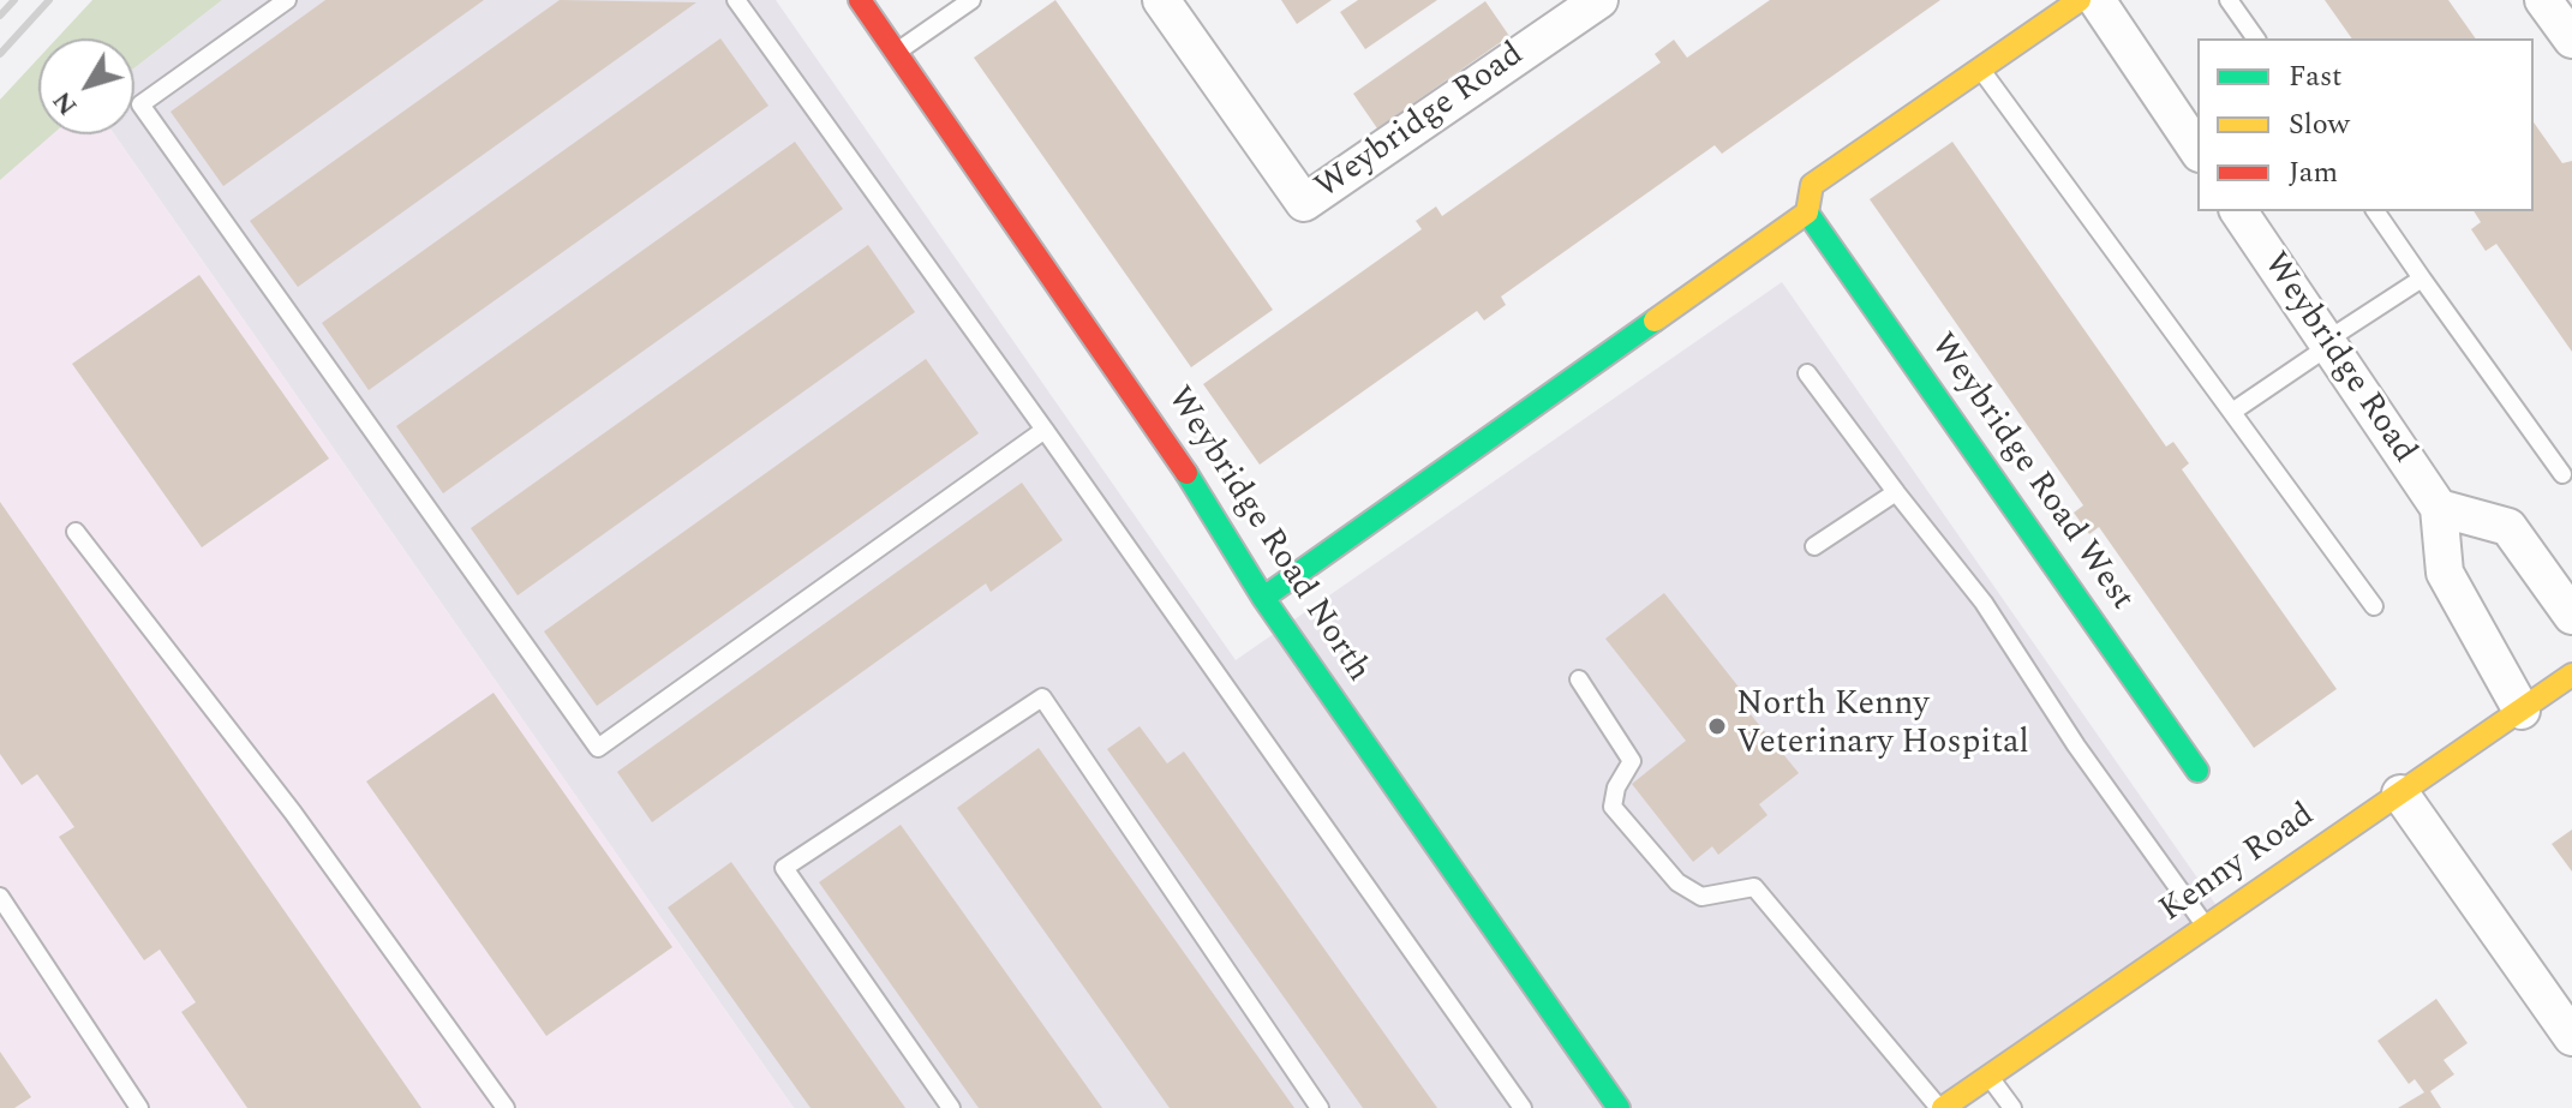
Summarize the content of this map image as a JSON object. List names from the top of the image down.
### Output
{
  "streets": {
    "street": [
      "Weybridge Road",
      "Weybridge Road West",
      "Weybridge Road North",
      "Kenny Road"
    ]
  },
  "crossings": [
    ["Weybridge Road", "Kenny Road"]
  ],
  "places": ["North Kenny Veterinary Hospital"],
  "legend": ["Fast", "Slow", "Jam"],
  "north": "bottom left"
}
